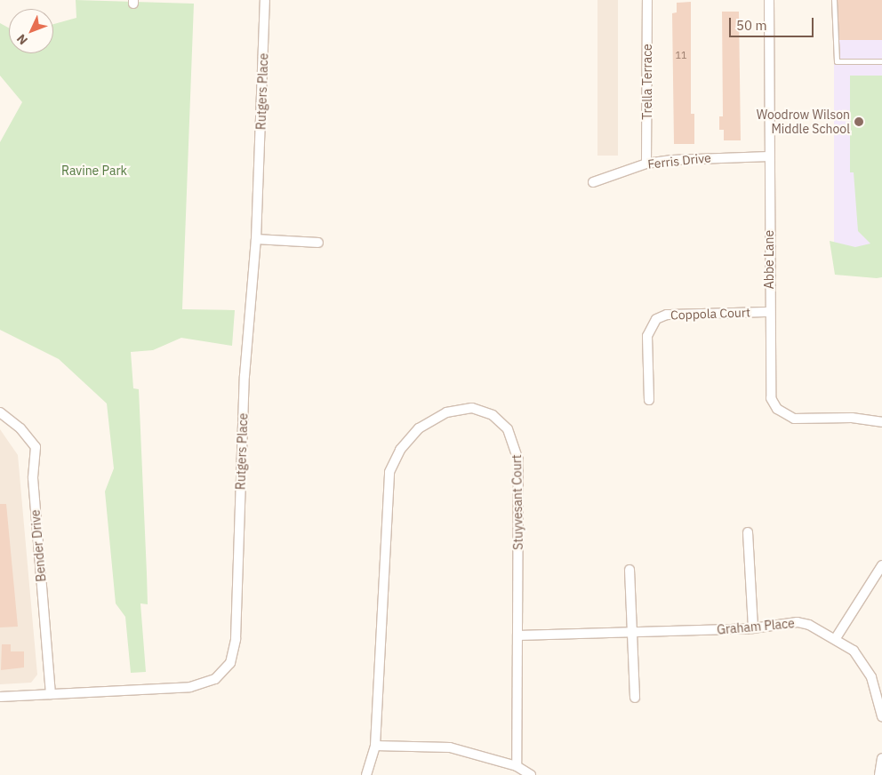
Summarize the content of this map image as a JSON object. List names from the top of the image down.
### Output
{
  "streets": {
    "street": [
      "Trella Terrace",
      "Rutgers Place",
      "Ferris Drive",
      "Abbe Lane",
      "Coppola Court",
      "Stuyvesant Court",
      "Bender Drive",
      "Graham Place"
    ]
  },
  "crossings": [
    ["Trella Terrace", "Ferris Drive"],
    ["Rutgers Place", "Bender Drive"],
    ["Ferris Drive", "Abbe Lane"],
    ["Abbe Lane", "Coppola Court"],
    ["Stuyvesant Court", "Graham Place"]
  ],
  "parks": ["Ravine Park"],
  "places": ["Woodrow Wilson Middle School"],
  "house_numbers": ["11"],
  "scale_bar": "50 m",
  "north": "bottom left"
}
